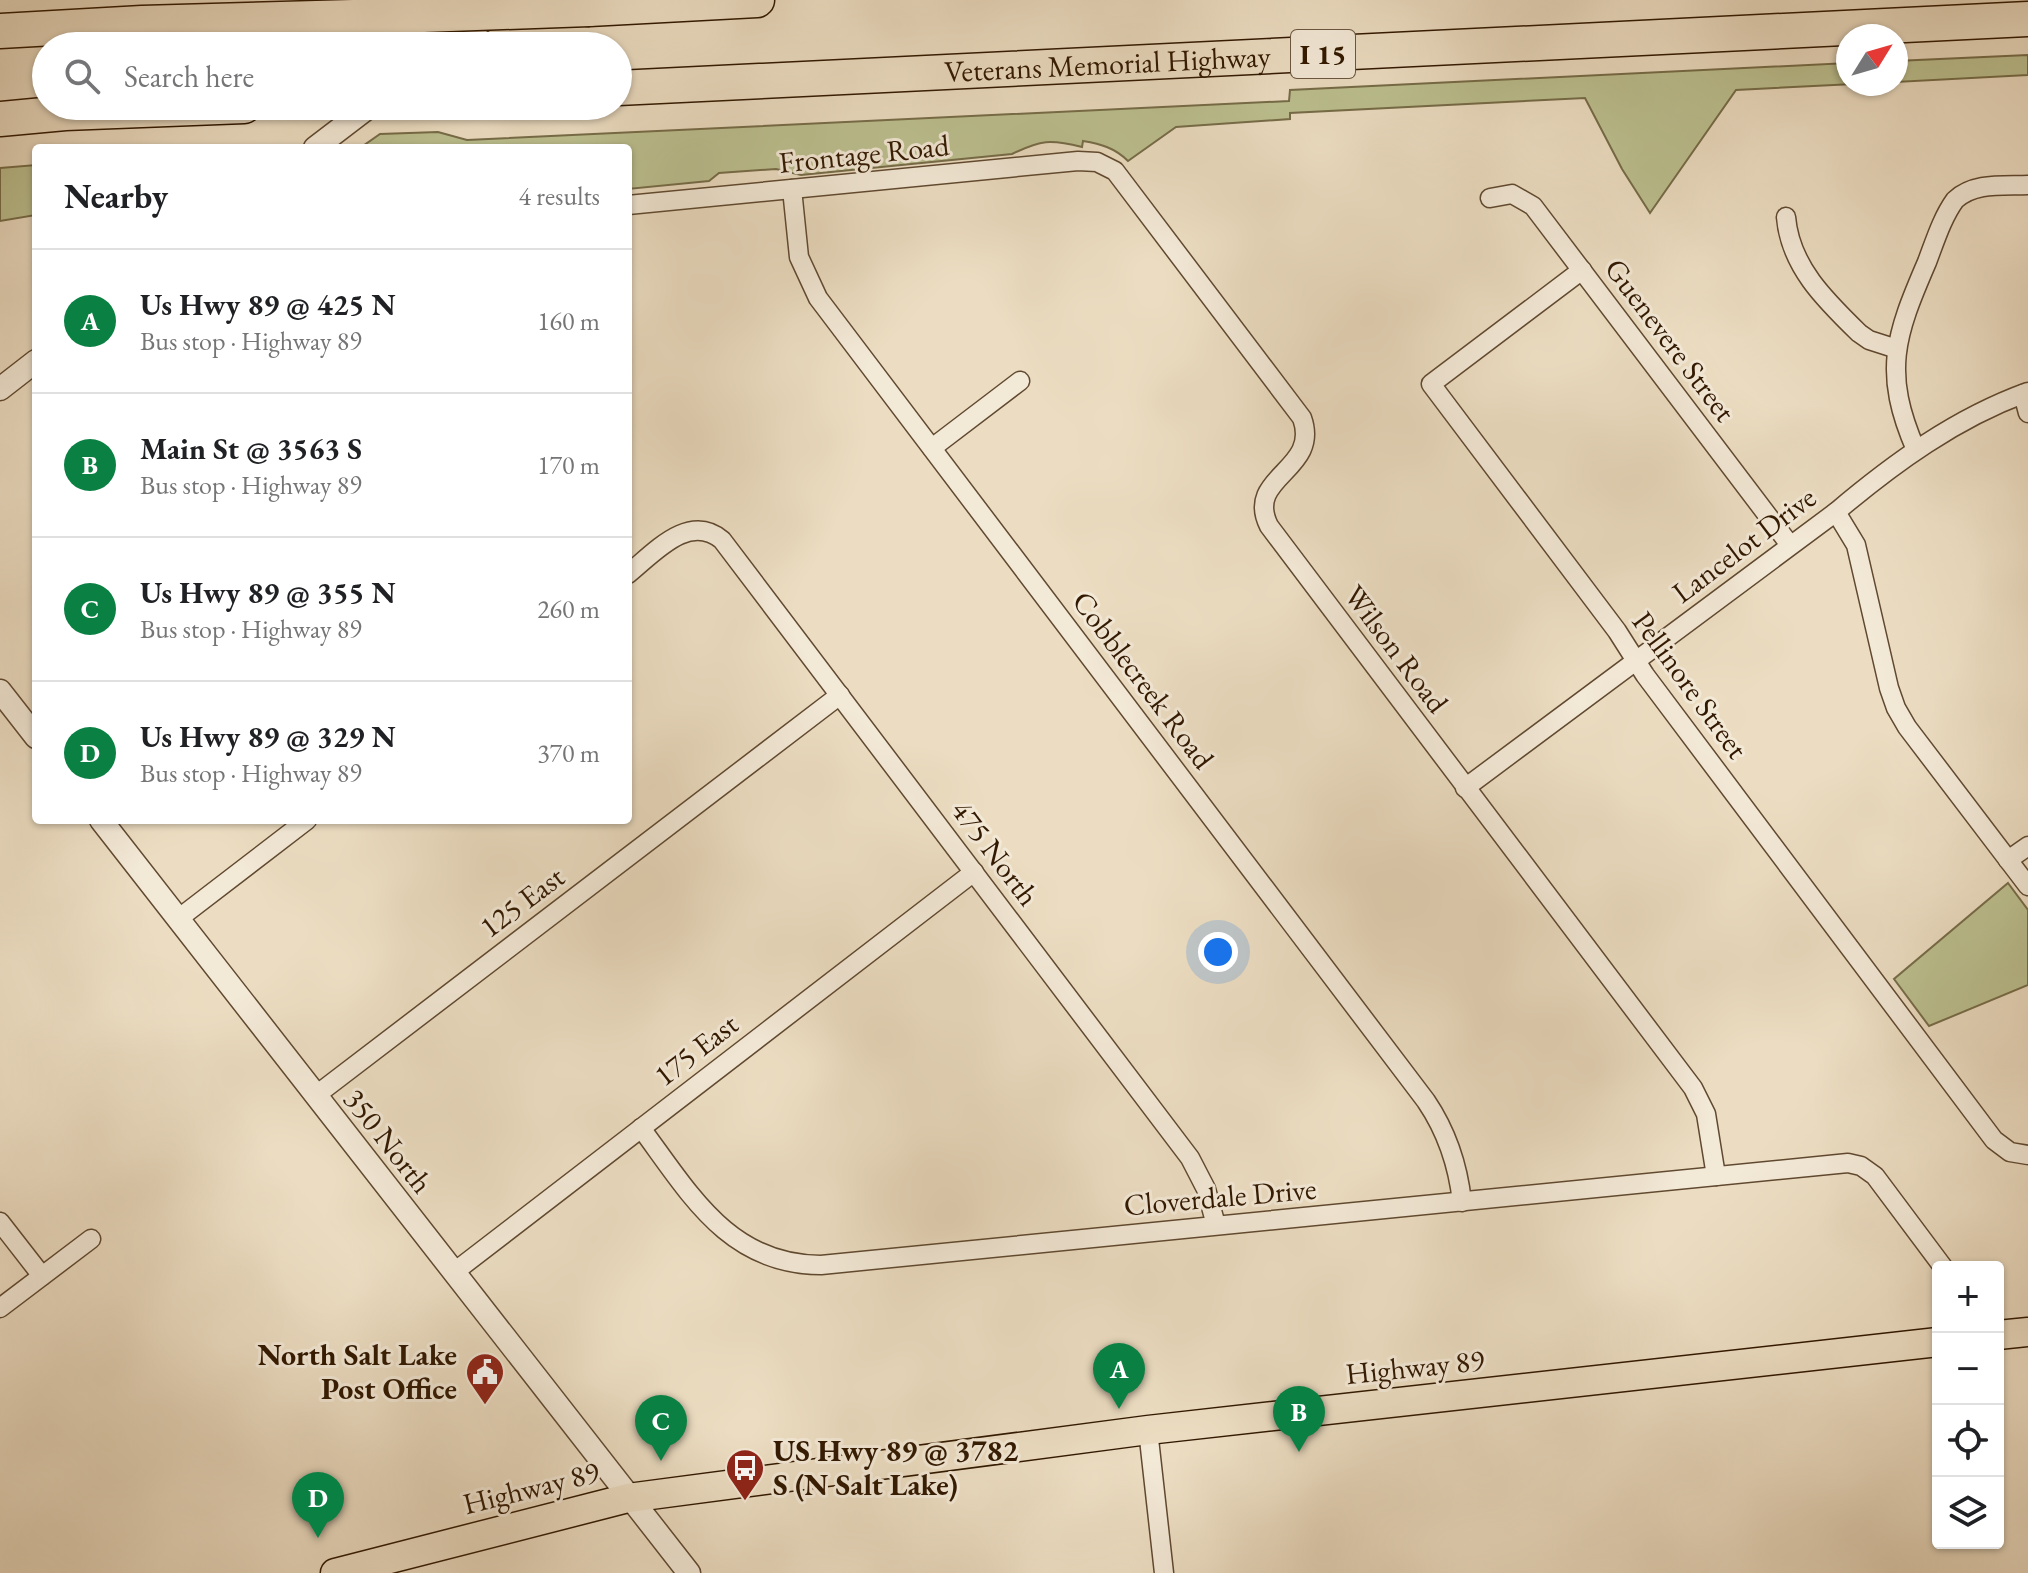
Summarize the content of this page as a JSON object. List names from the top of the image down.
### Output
{
  "streets": {
    "highway": ["I 15", "Veterans Memorial Highway"],
    "main road": ["Highway 89"],
    "street": [
      "Frontage Road",
      "Guenevere Street",
      "Lancelot Drive",
      "Wilson Road",
      "Cobblecreek Road",
      "Pellinore Street",
      "475 North",
      "125 East",
      "175 East",
      "350 North",
      "Cloverdale Drive"
    ]
  },
  "crossings": [
    ["Frontage Road", "Wilson Road"],
    ["Frontage Road", "Cobblecreek Road"],
    ["Guenevere Street", "Lancelot Drive"],
    ["Guenevere Street", "Pellinore Street"],
    ["Lancelot Drive", "Wilson Road"],
    ["Lancelot Drive", "Pellinore Street"],
    ["Wilson Road", "Cloverdale Drive"],
    ["Cobblecreek Road", "Cloverdale Drive"],
    ["475 North", "125 East"],
    ["475 North", "175 East"],
    ["475 North", "Cloverdale Drive"],
    ["125 East", "350 North"],
    ["175 East", "350 North"],
    ["175 East", "Cloverdale Drive"],
    ["350 North", "Highway 89"]
  ],
  "places": {
    "public building": ["North Salt Lake Post Office"],
    "bus stop": ["US Hwy 89 @ 3782 S (N Salt Lake)"]
  },
  "north": "top right",
  "page": {
    "search": "Search here",
    "heading": ["Nearby", "4 results"],
    "list": [
      {
        "mark": "A",
        "name": "Us Hwy 89 @ 425 N",
        "note": "Bus stop · Highway 89",
        "value": "160 m"
      },
      {
        "mark": "B",
        "name": "Main St @ 3563 S",
        "note": "Bus stop · Highway 89",
        "value": "170 m"
      },
      {
        "mark": "C",
        "name": "Us Hwy 89 @ 355 N",
        "note": "Bus stop · Highway 89",
        "value": "260 m"
      },
      {
        "mark": "D",
        "name": "Us Hwy 89 @ 329 N",
        "note": "Bus stop · Highway 89",
        "value": "370 m"
      }
    ],
    "map_buttons": ["+", "−"],
    "pins": [
      "A",
      "B",
      "C",
      "D"
    ]
  }
}
